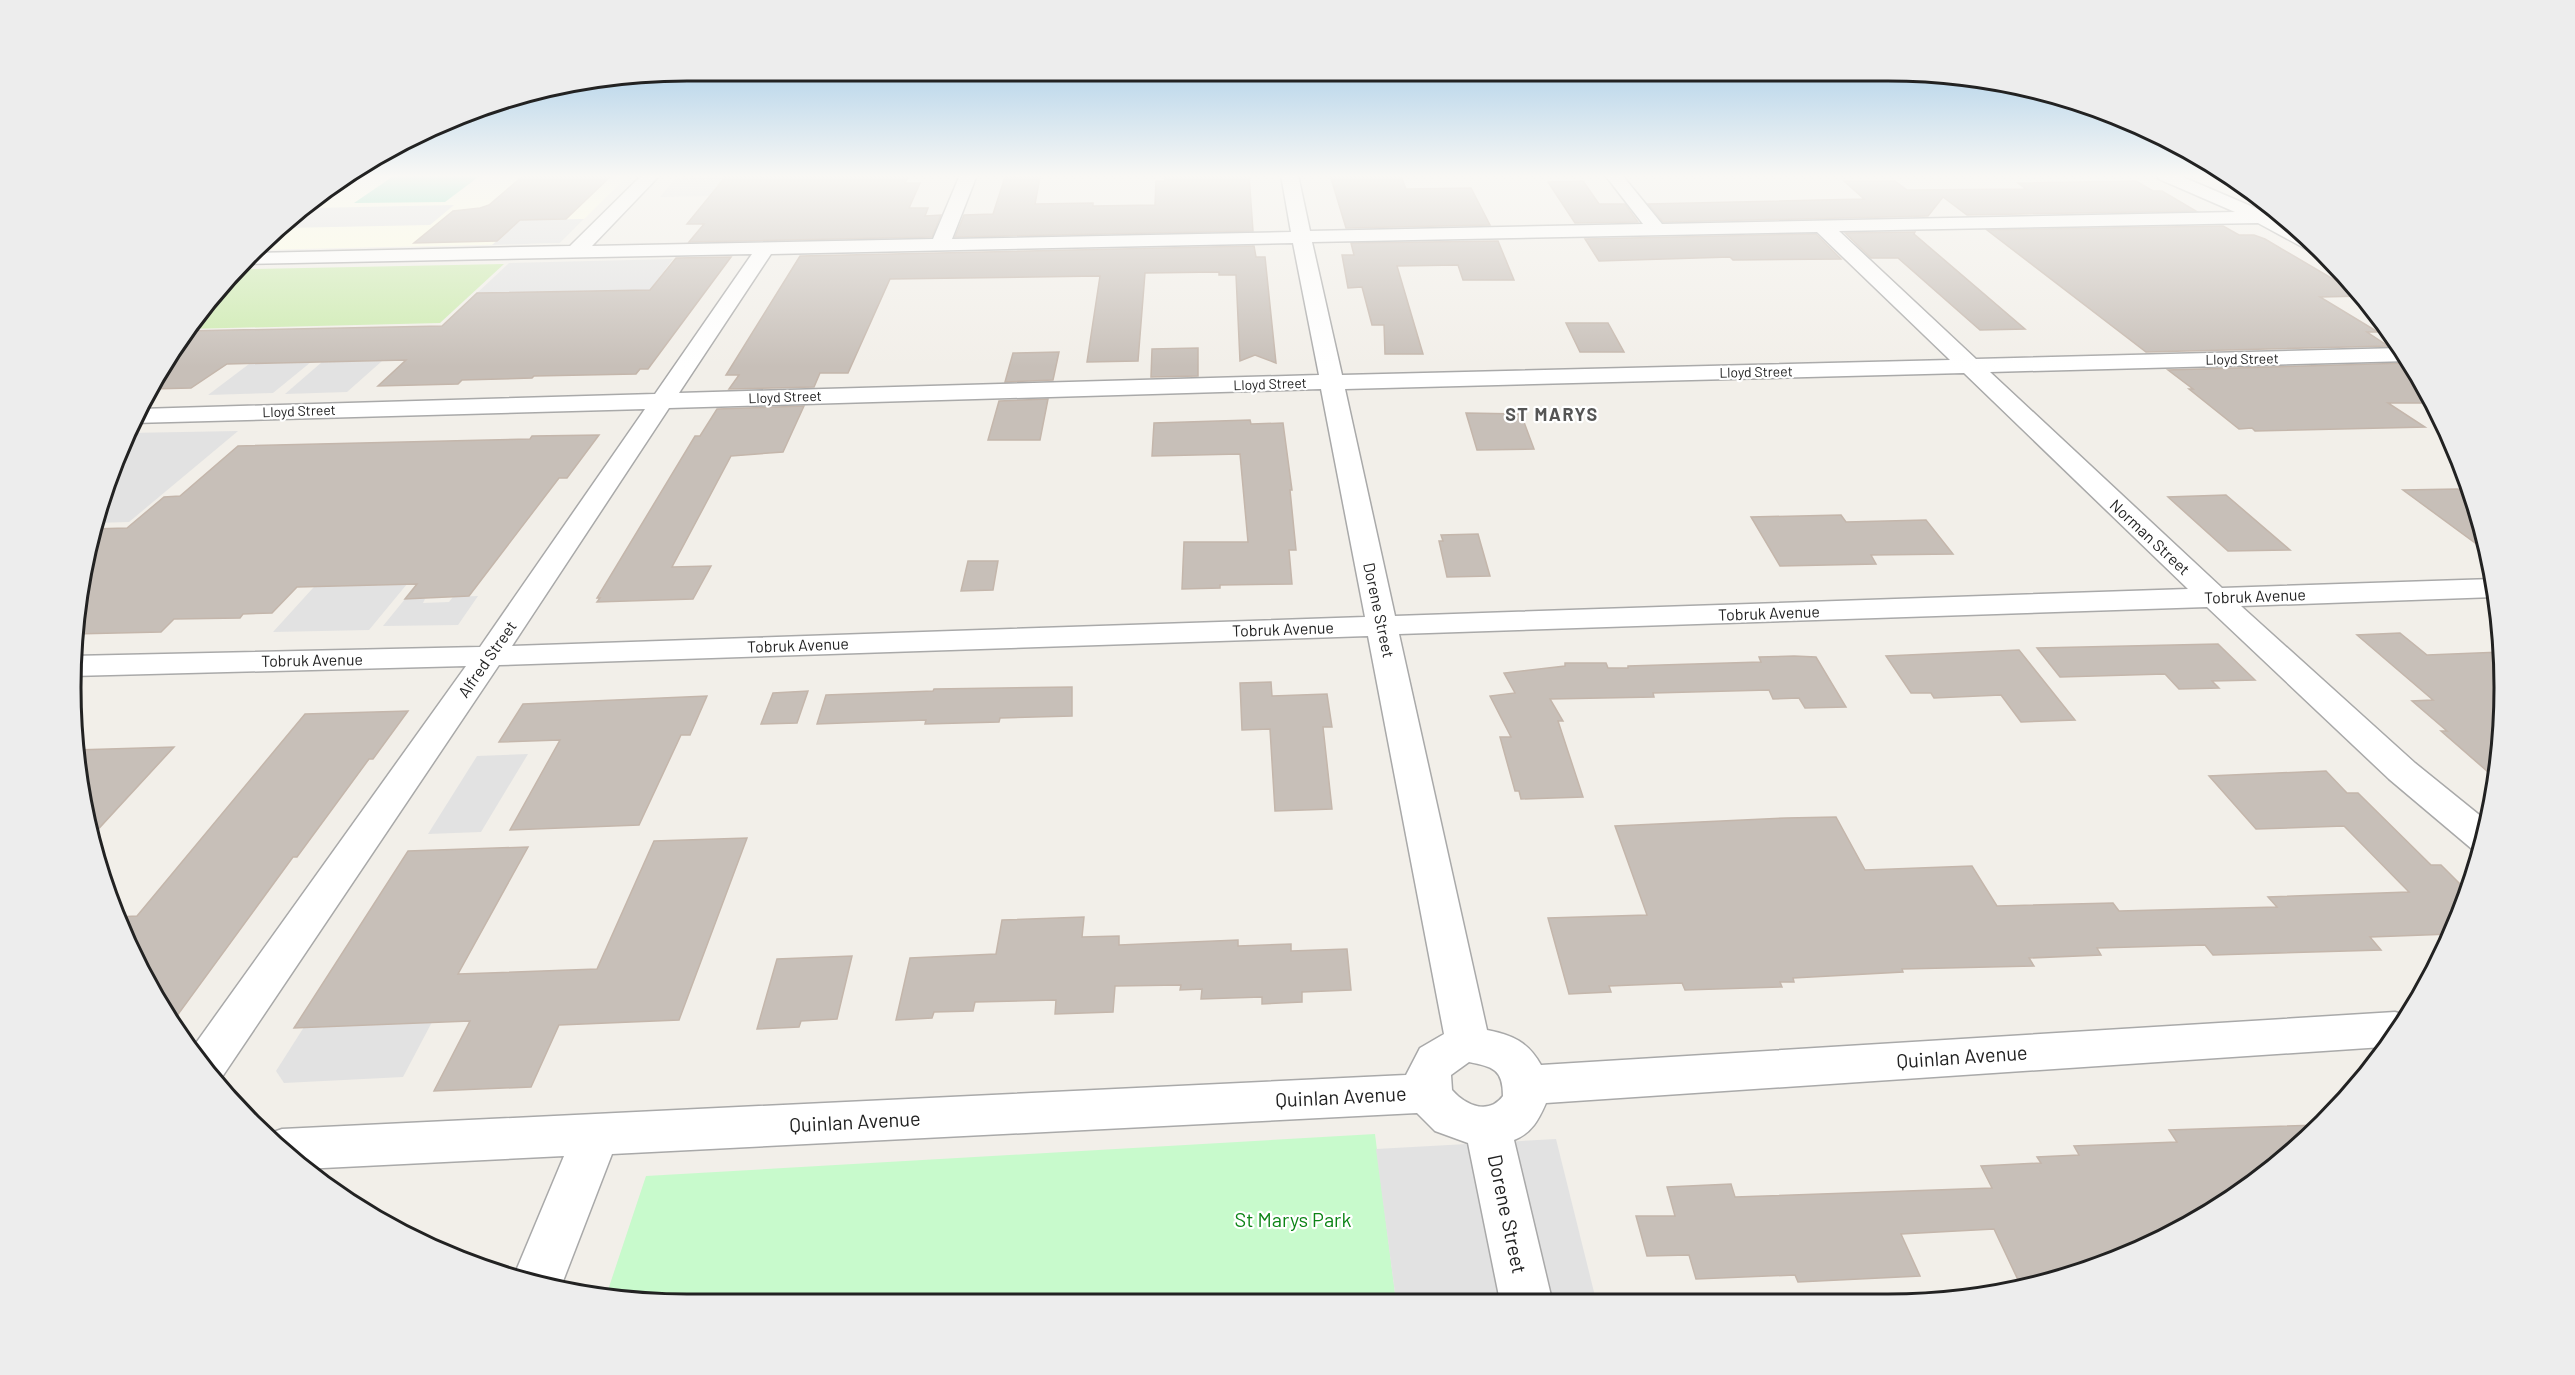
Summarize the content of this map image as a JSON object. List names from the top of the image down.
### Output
{
  "streets": {
    "street": [
      "Lloyd Street",
      "Norman Street",
      "Tobruk Avenue",
      "Dorene Street",
      "Alfred Street",
      "Quinlan Avenue"
    ]
  },
  "crossings": [
    ["Lloyd Street", "Norman Street"],
    ["Lloyd Street", "Dorene Street"],
    ["Lloyd Street", "Alfred Street"],
    ["Norman Street", "Tobruk Avenue"],
    ["Tobruk Avenue", "Dorene Street"],
    ["Tobruk Avenue", "Alfred Street"],
    ["Dorene Street", "Quinlan Avenue"]
  ],
  "districts": ["ST MARYS"],
  "parks": ["St Marys Park"]
}
